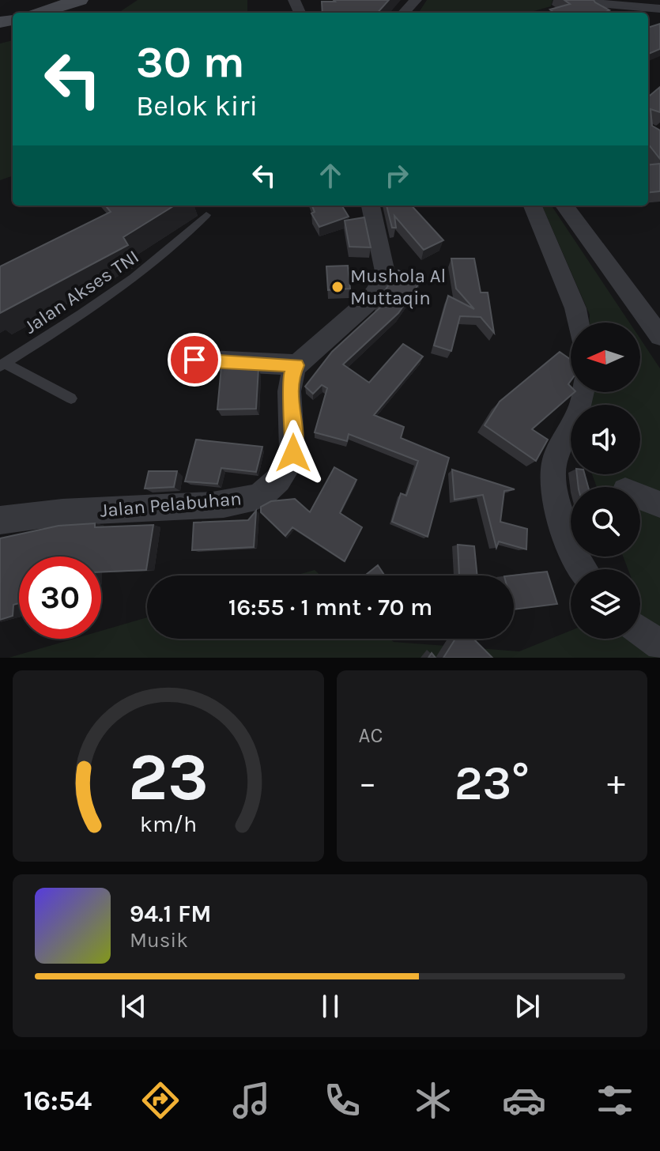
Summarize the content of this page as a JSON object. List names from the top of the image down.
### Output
{
  "streets": {
    "street": ["Jalan Pelabuhan"],
    "lane": ["Jalan Akses TNI"]
  },
  "places": ["Mushola Al Muttaqin"],
  "north": "left",
  "page": {
    "turn": ["30 m", "Belok kiri"],
    "limit": "30",
    "trip": "16:55 · 1 mnt · 70 m",
    "tile": "AC",
    "heat": ["−", "23°", "+"],
    "song": ["94.1 FM", "Musik"],
    "tabs": "16:54",
    "gauge": ["23", "km/h"]
  }
}
